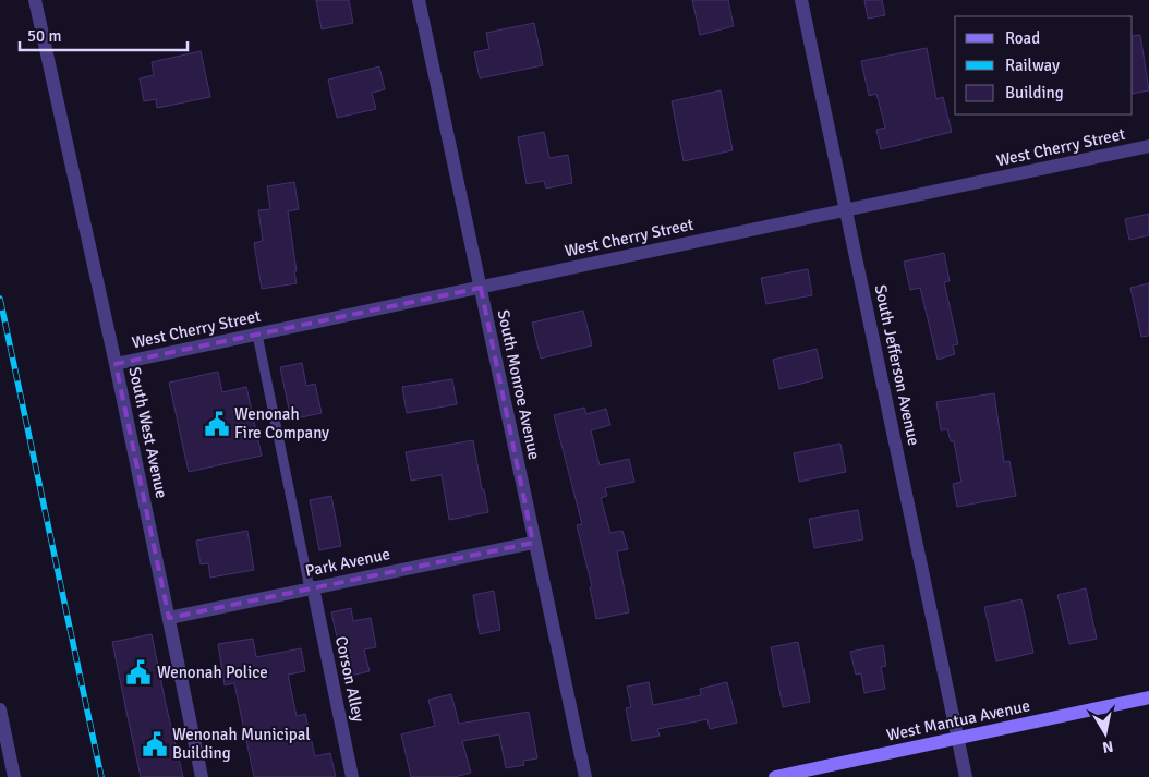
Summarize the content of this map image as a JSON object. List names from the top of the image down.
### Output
{
  "streets": {
    "street": [
      "West Cherry Street",
      "South Jefferson Avenue",
      "South Monroe Avenue",
      "South West Avenue",
      "Park Avenue",
      "Corson Alley",
      "West Mantua Avenue"
    ]
  },
  "crossings": [
    ["West Cherry Street", "South Jefferson Avenue"],
    ["West Cherry Street", "South Monroe Avenue"],
    ["West Cherry Street", "South West Avenue"],
    ["South Jefferson Avenue", "West Mantua Avenue"],
    ["South Monroe Avenue", "Park Avenue"],
    ["South West Avenue", "Park Avenue"],
    ["Park Avenue", "Corson Alley"]
  ],
  "places": {
    "public building": ["Wenonah Fire Company", "Wenonah Police", "Wenonah Municipal Building"]
  },
  "legend": ["Road", "Railway", "Building"],
  "scale_bar": "50 m",
  "north": "bottom"
}
